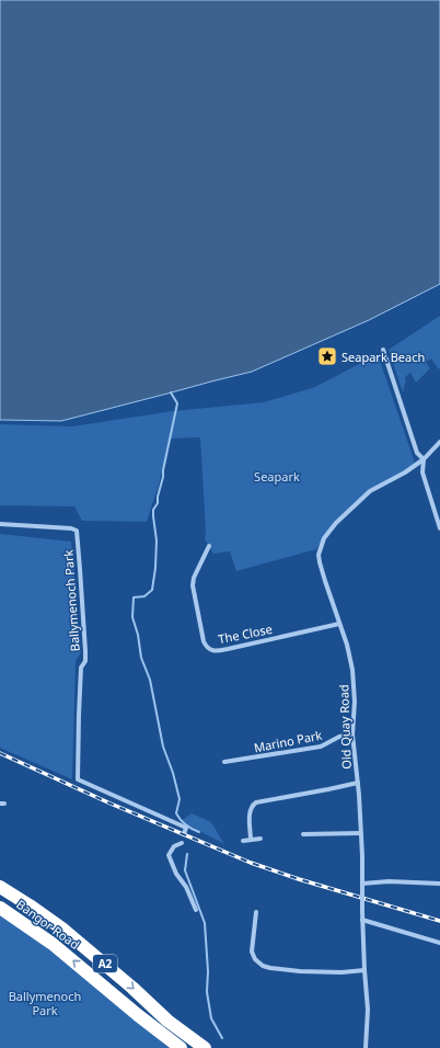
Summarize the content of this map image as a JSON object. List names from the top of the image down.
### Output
{
  "streets": {
    "highway": ["Bangor Road", "A2"],
    "street": [
      "Ballymenoch Park",
      "The Close",
      "Old Quay Road",
      "Marino Park"
    ]
  },
  "crossings": [
    ["The Close", "Old Quay Road"],
    ["Old Quay Road", "Marino Park"]
  ],
  "parks": ["Seapark", "Ballymenoch Park"],
  "places": {
    "place": ["Seapark Beach"]
  }
}
